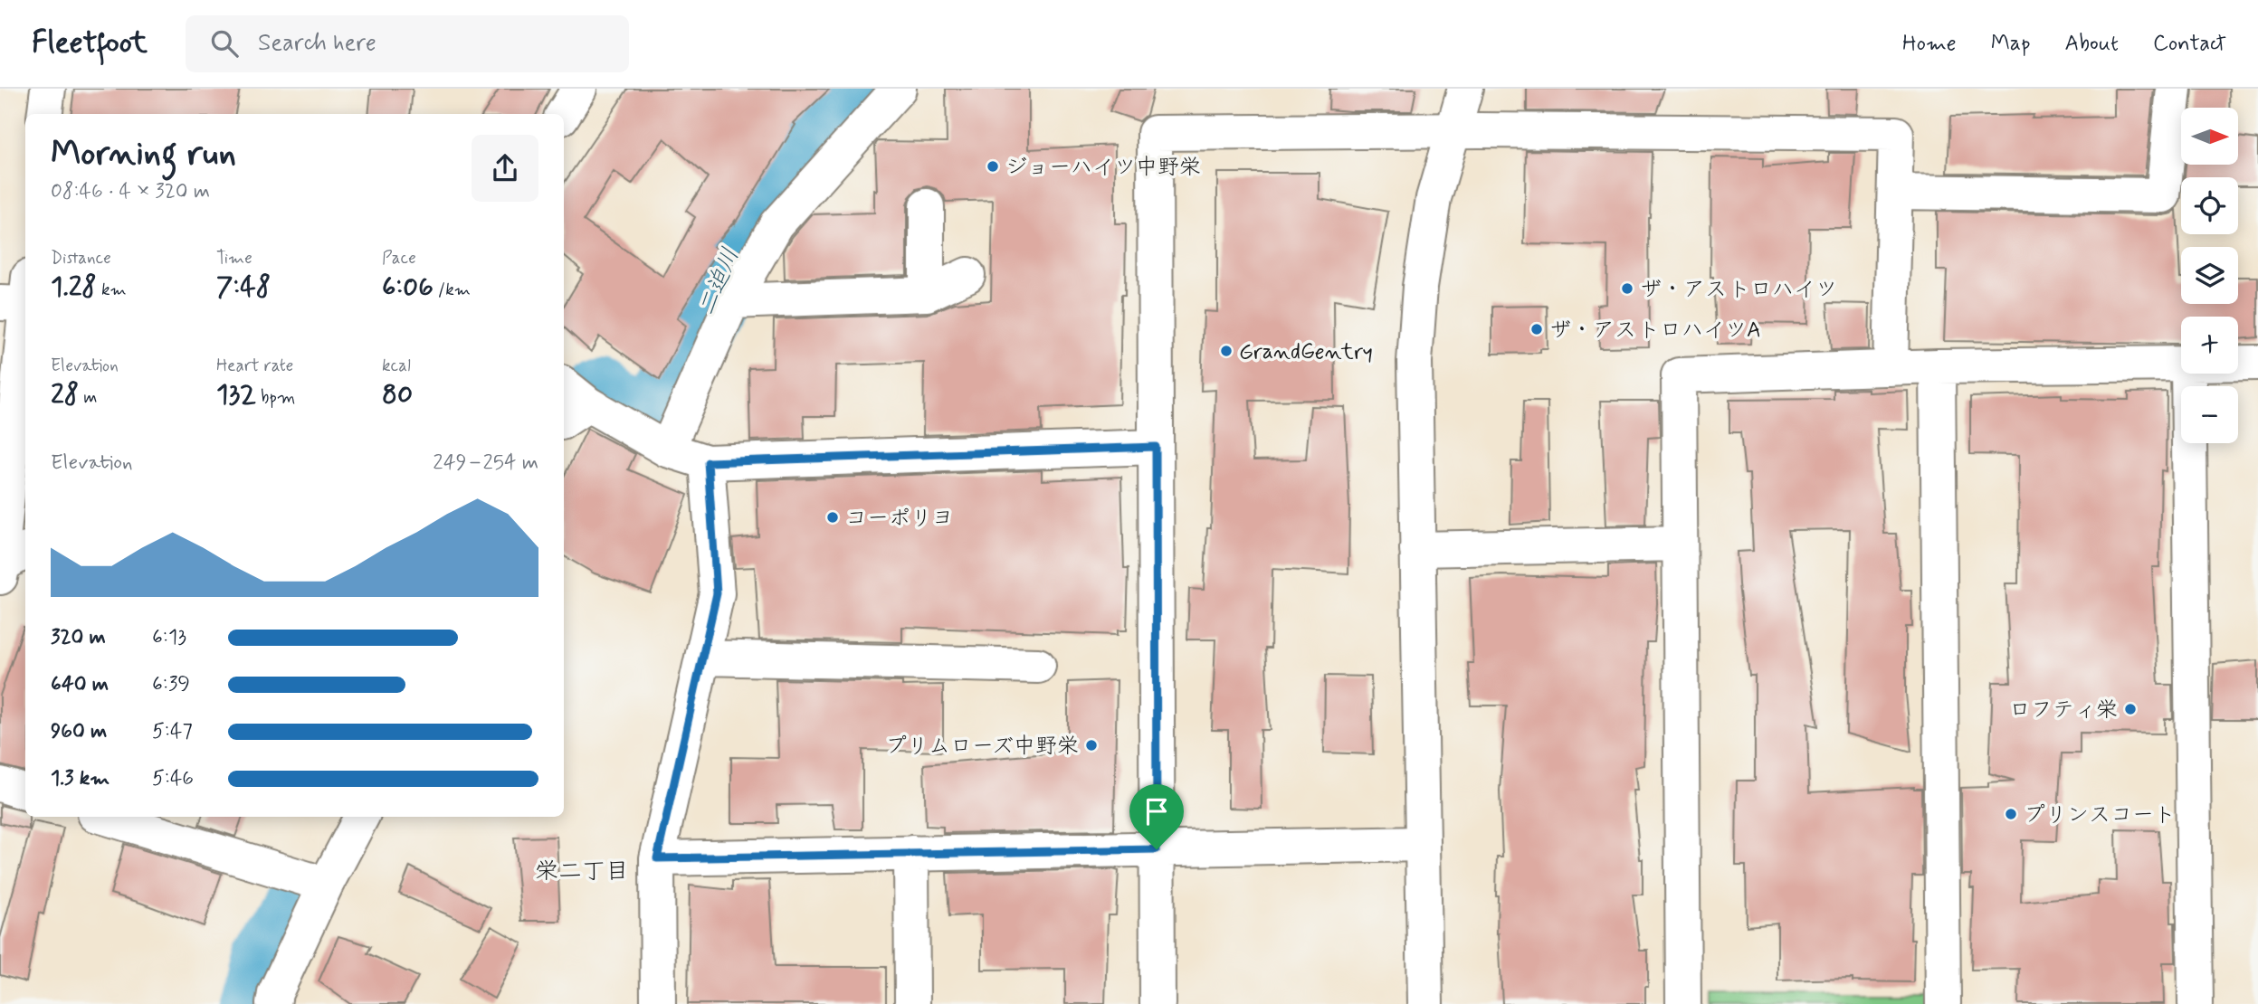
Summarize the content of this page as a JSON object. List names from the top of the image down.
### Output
{
  "districts": ["栄二丁目"],
  "water": ["二迫川"],
  "places": [
    "ジョーハイツ中野栄",
    "ザ・アストロハイツ",
    "ザ・アストロハイツA",
    "GrandGentry",
    "コーポリヨ",
    "ロフティ栄",
    "プリムローズ中野栄",
    "プリンスコート"
  ],
  "north": "right",
  "page": {
    "header": "Fleetfoot",
    "search": "Search here",
    "nav": [
      "Home",
      "Map",
      "About",
      "Contact"
    ],
    "map_buttons": ["+", "−"],
    "heading": ["Morning run", "08:46 · 4 × 320 m"],
    "stats": [
      ["Distance", "1.28 km"],
      ["Time", "7:48"],
      ["Pace", "6:06 /km"],
      ["Elevation", "28 m"],
      ["Heart rate", "132 bpm"],
      ["kcal", "80"]
    ],
    "chart": ["Elevation", "249–254 m"],
    "list": [
      {
        "name": "320 m",
        "note": "6:13"
      },
      {
        "name": "640 m",
        "note": "6:39"
      },
      {
        "name": "960 m",
        "note": "5:47"
      },
      {
        "name": "1.3 km",
        "note": "5:46"
      }
    ]
  }
}
